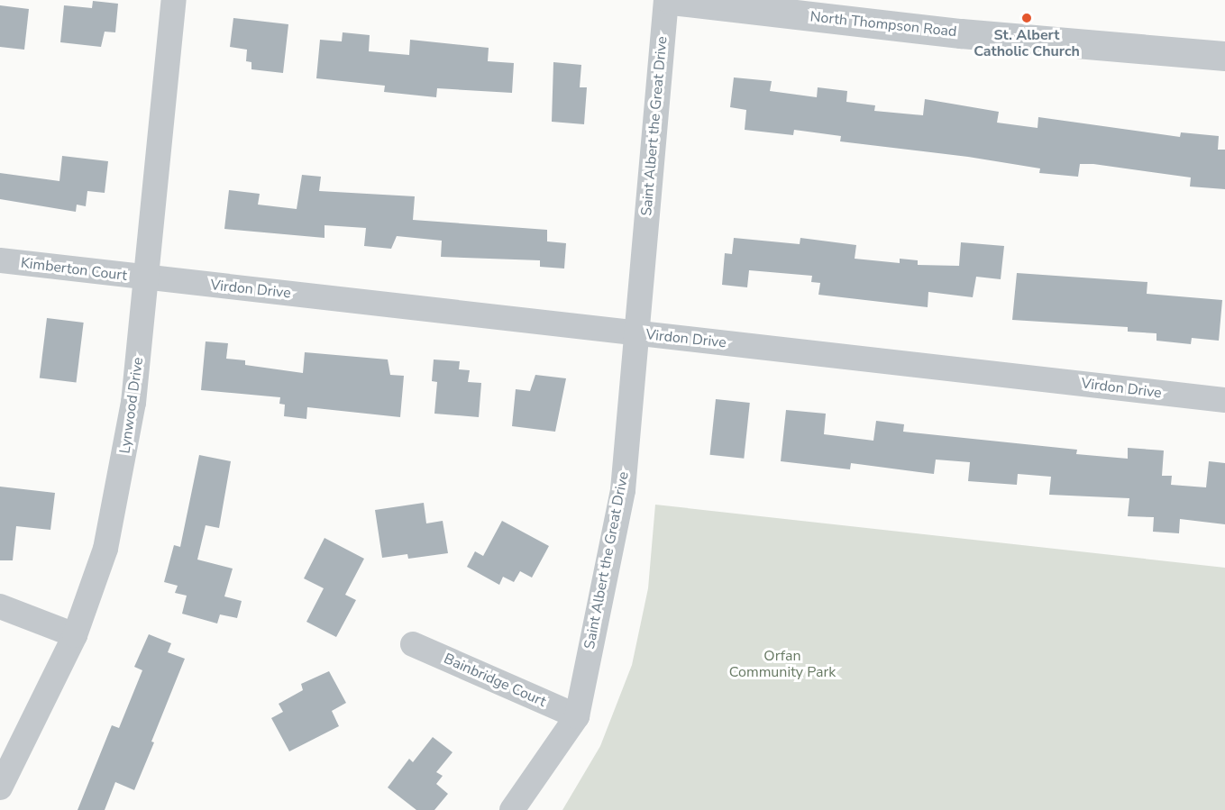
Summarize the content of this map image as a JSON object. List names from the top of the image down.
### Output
{
  "streets": {
    "street": [
      "North Thompson Road",
      "Saint Albert the Great Drive",
      "Kimberton Court",
      "Virdon Drive",
      "Lynwood Drive",
      "Bainbridge Court"
    ]
  },
  "crossings": [
    ["Saint Albert the Great Drive", "Virdon Drive"],
    ["Saint Albert the Great Drive", "Bainbridge Court"],
    ["Kimberton Court", "Virdon Drive"],
    ["Kimberton Court", "Lynwood Drive"],
    ["Virdon Drive", "Lynwood Drive"]
  ],
  "parks": ["Orfan Community Park"],
  "places": ["St. Albert Catholic Church"]
}
